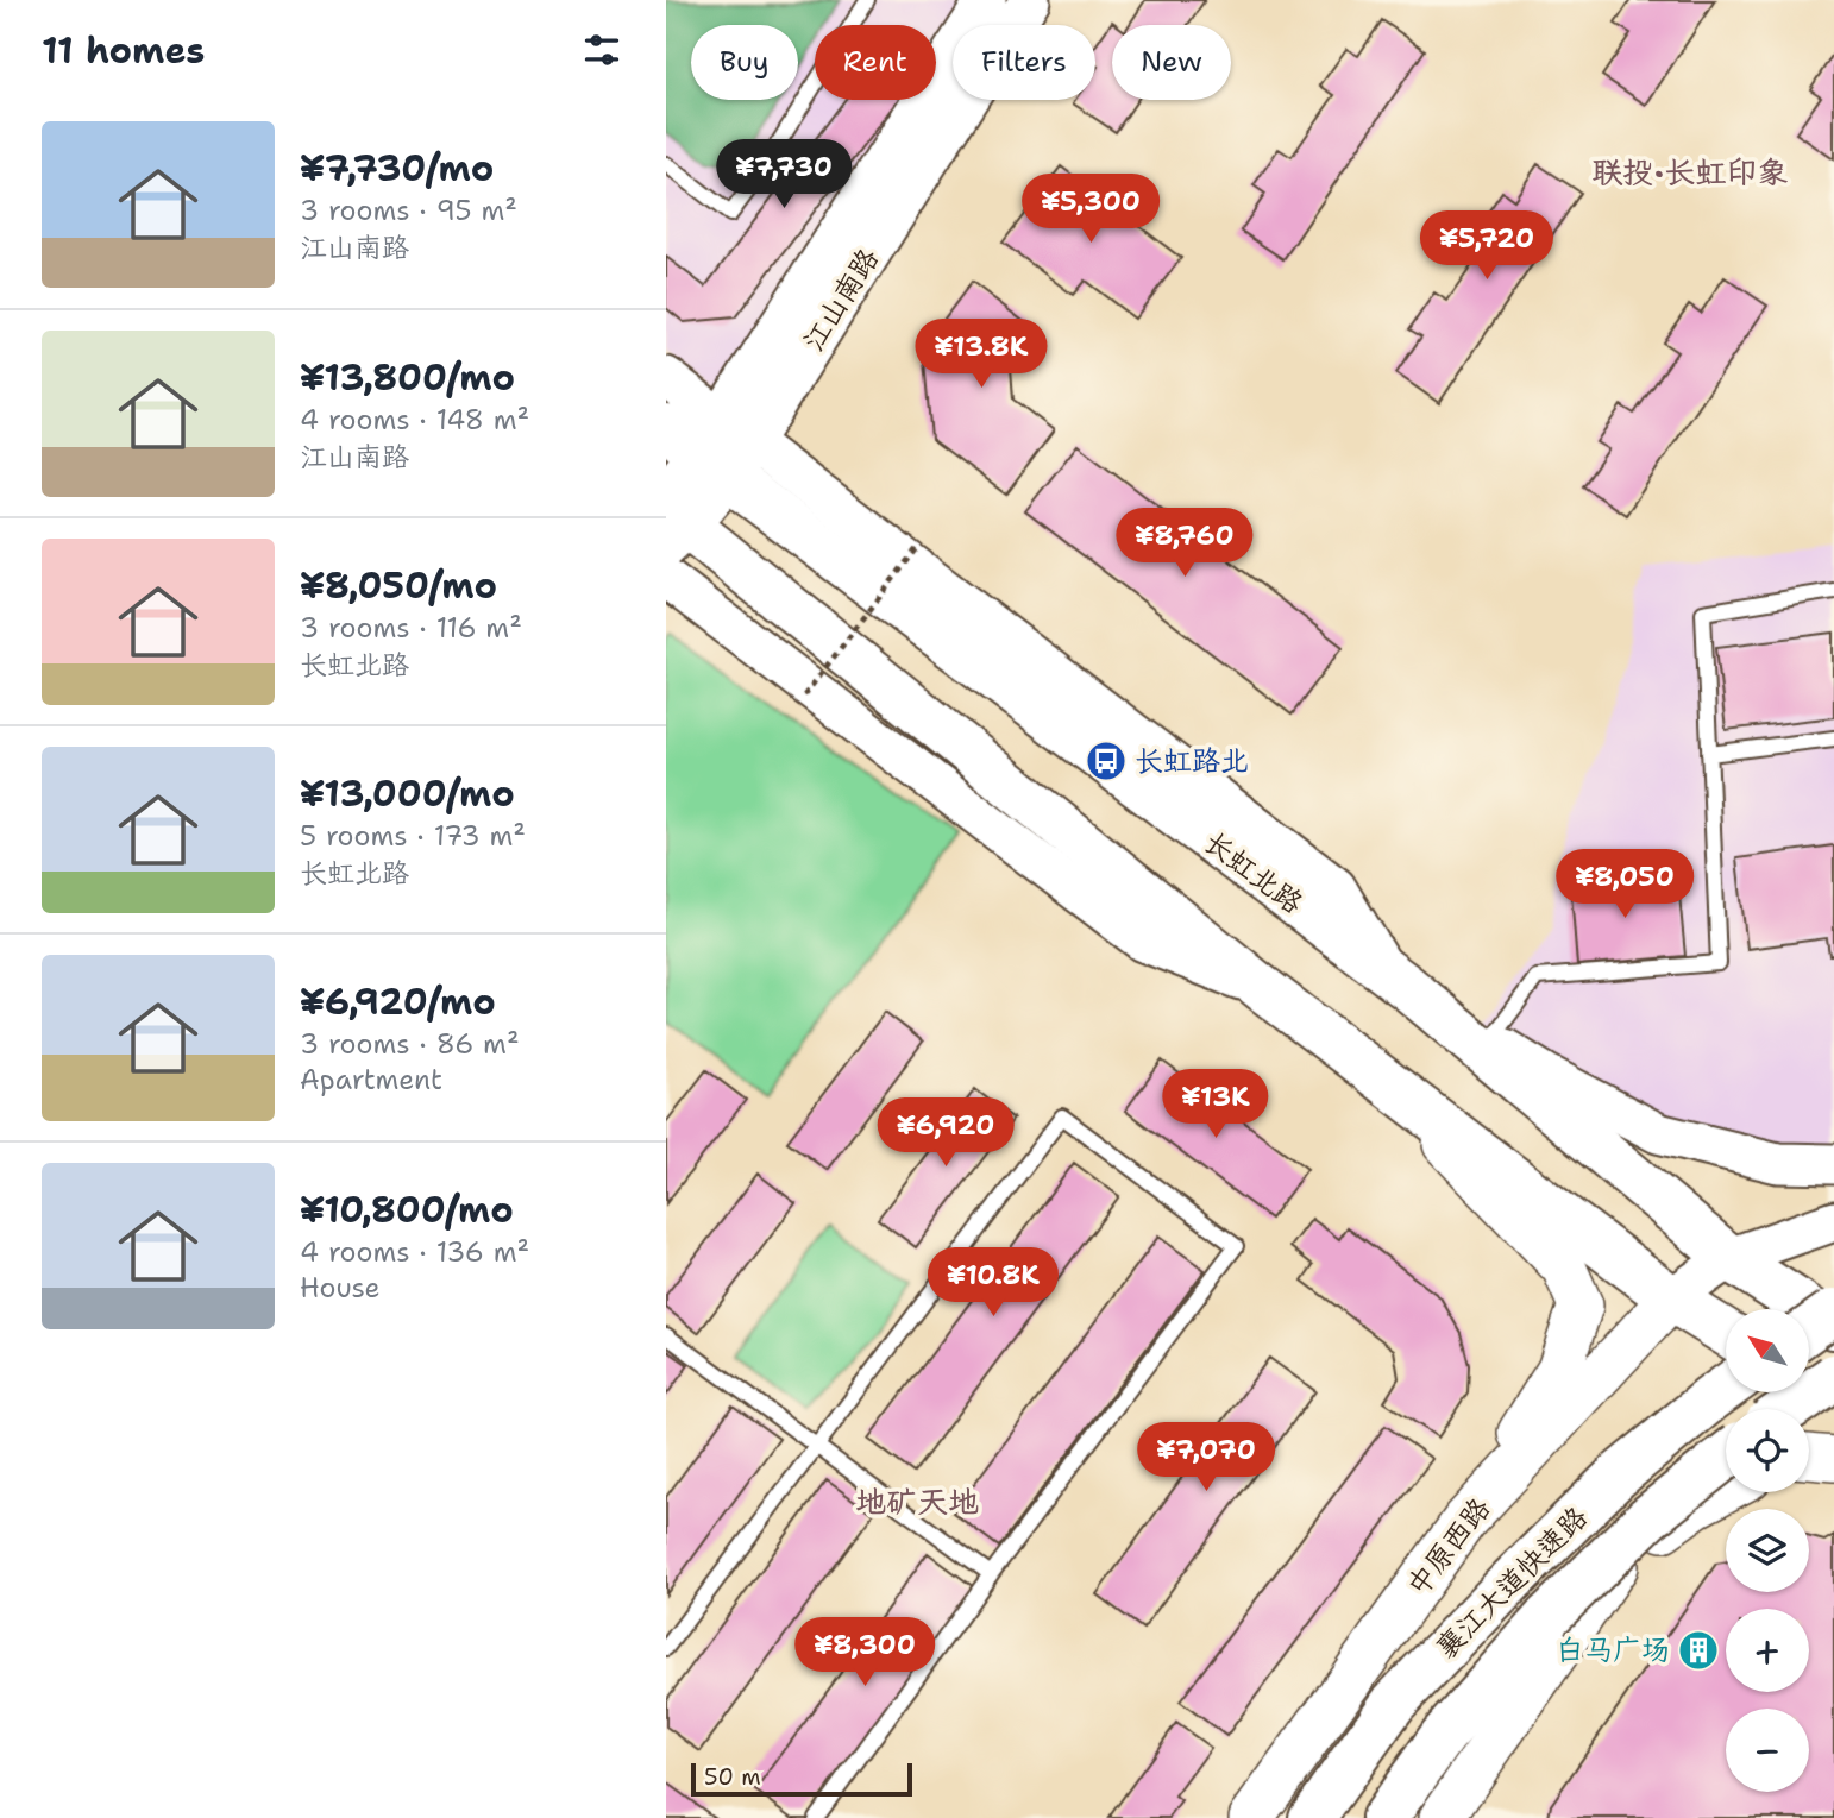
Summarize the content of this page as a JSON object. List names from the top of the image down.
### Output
{
  "streets": {
    "highway": ["长虹北路", "襄江大道快速路"],
    "main road": ["中原西路"],
    "street": ["江山南路"]
  },
  "crossings": [
    ["江山南路", "长虹北路"]
  ],
  "districts": ["联投·长虹印象", "地矿天地"],
  "places": {
    "bus stop": ["长虹路北"],
    "building": ["白马广场"]
  },
  "scale_bar": "50 m",
  "north": "top left",
  "page": {
    "heading": "11 homes",
    "chip": [
      "Buy",
      "Rent",
      "Filters",
      "New"
    ],
    "list": [
      {
        "name": "¥7,730/mo",
        "note": "3 rooms · 95 m² · 江山南路"
      },
      {
        "name": "¥13,800/mo",
        "note": "4 rooms · 148 m² · 江山南路"
      },
      {
        "name": "¥8,050/mo",
        "note": "3 rooms · 116 m² · 长虹北路"
      },
      {
        "name": "¥13,000/mo",
        "note": "5 rooms · 173 m² · 长虹北路"
      },
      {
        "name": "¥6,920/mo",
        "note": "3 rooms · 86 m² · Apartment"
      },
      {
        "name": "¥10,800/mo",
        "note": "4 rooms · 136 m² · House"
      }
    ],
    "price": [
      "¥7,730",
      "¥5,300",
      "¥5,720",
      "¥13.8K",
      "¥8,760",
      "¥8,050",
      "¥13K",
      "¥6,920",
      "¥10.8K",
      "¥7,070",
      "¥8,300"
    ],
    "map_buttons": ["+", "−"],
    "scale": "50 m"
  }
}
